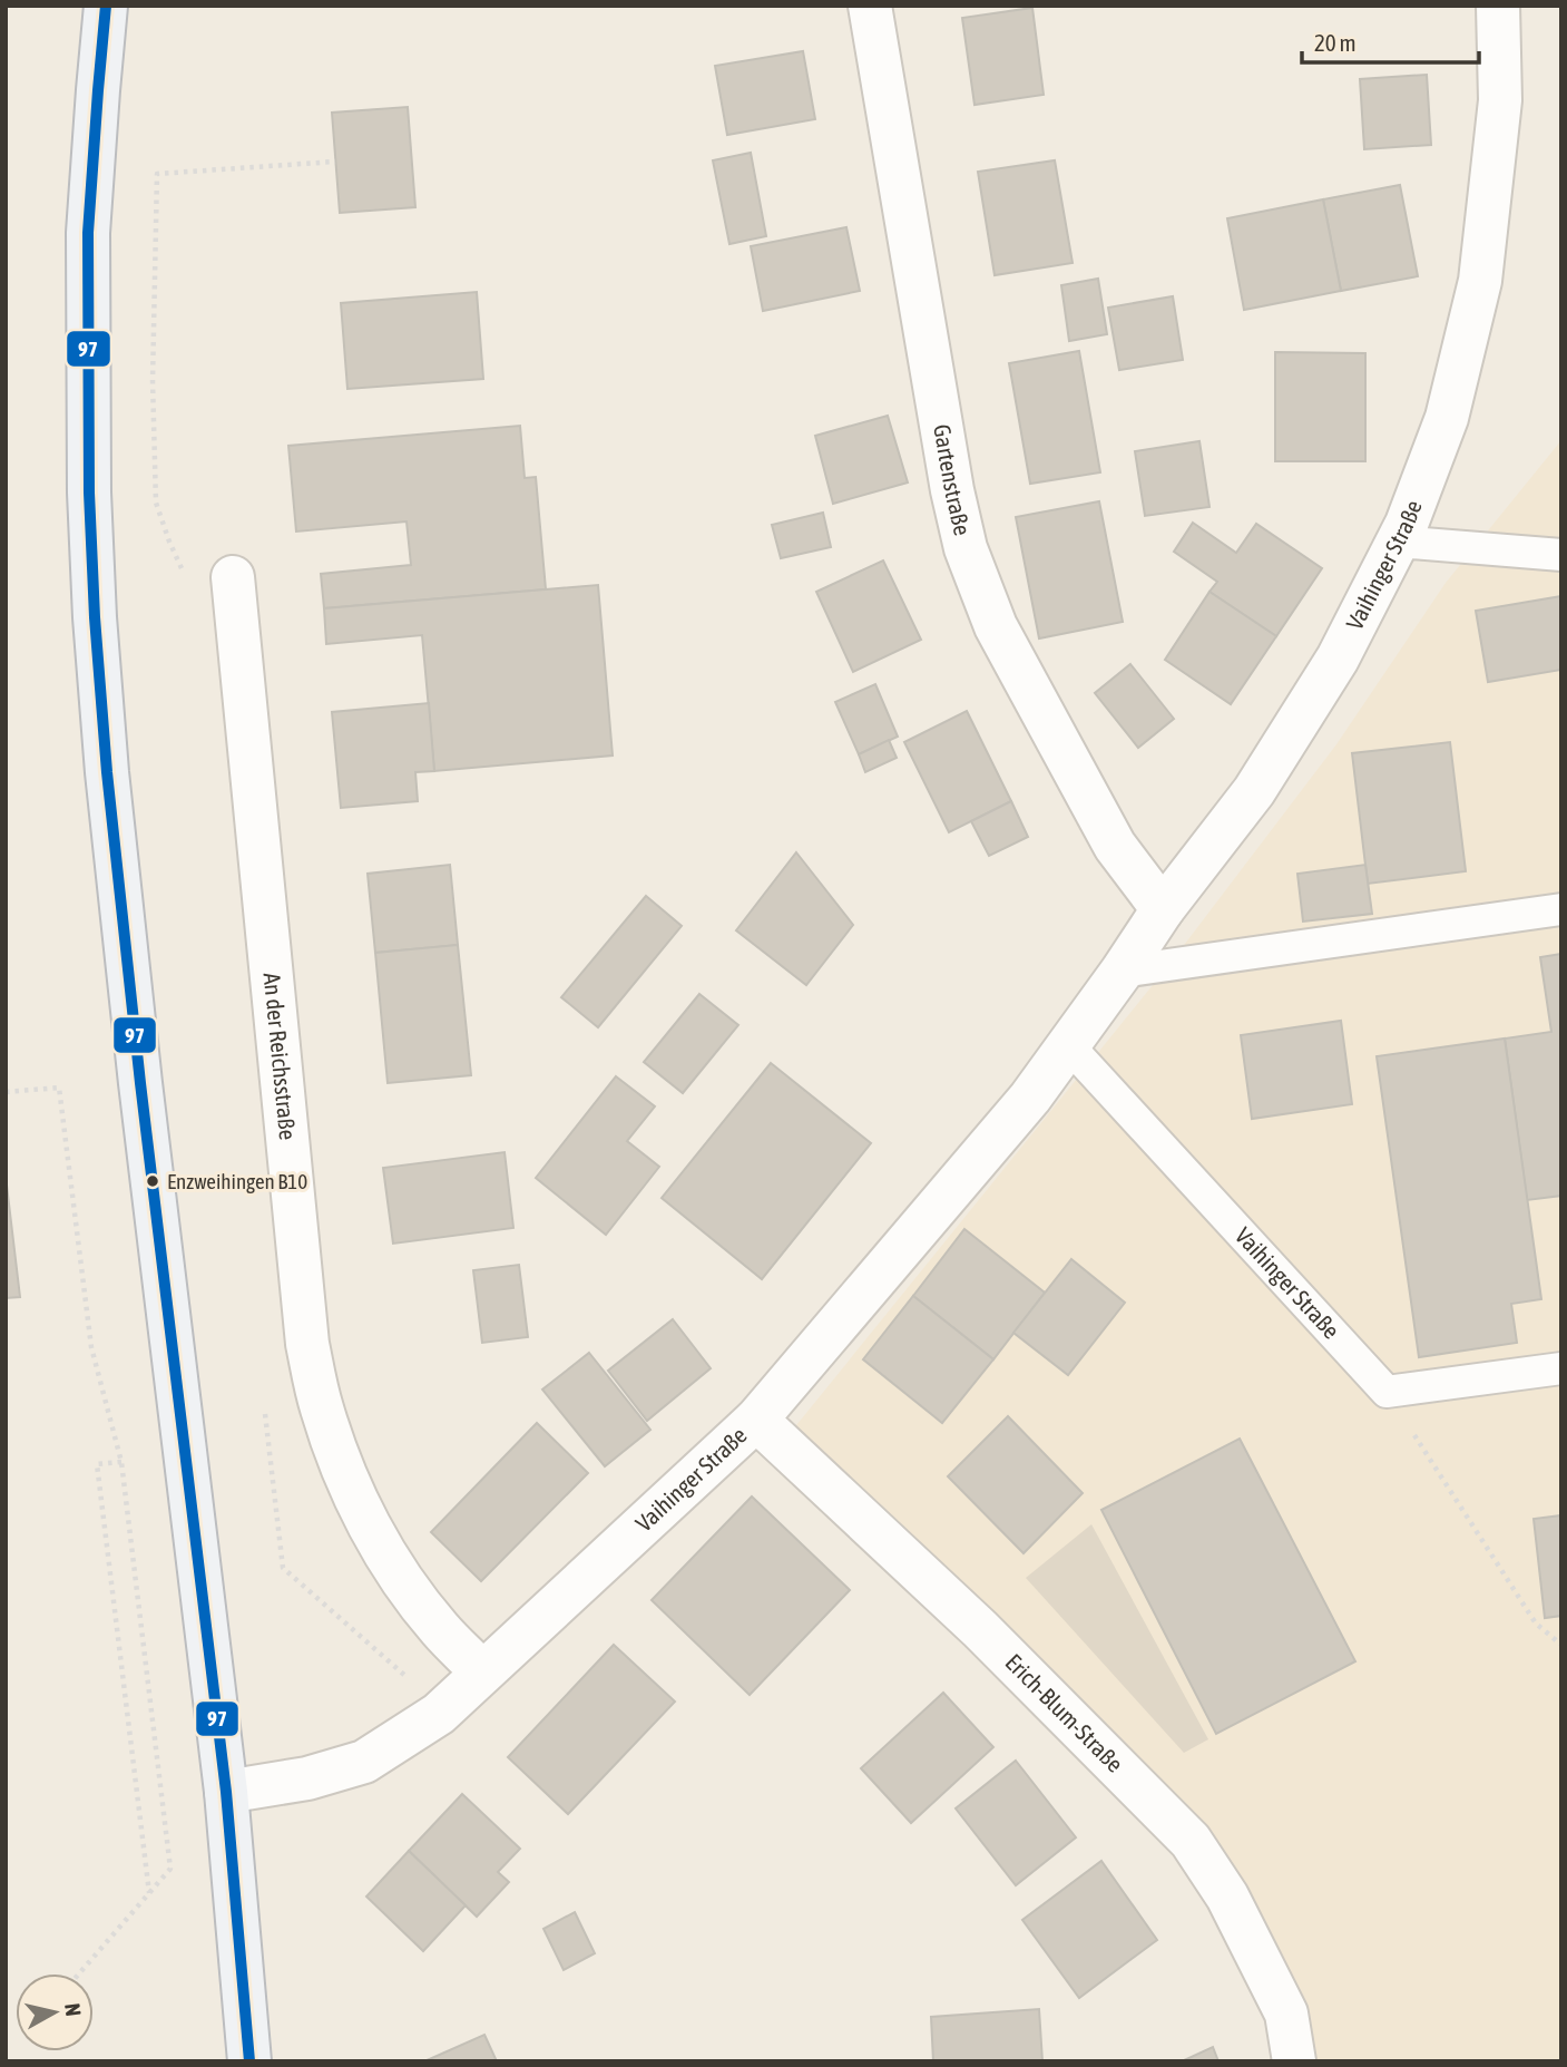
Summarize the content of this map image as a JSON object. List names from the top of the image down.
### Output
{
  "streets": {
    "street": [
      "Gartenstraße",
      "Vaihinger Straße",
      "An der Reichsstraße",
      "Erich-Blum-Straße"
    ]
  },
  "crossings": [
    ["Gartenstraße", "Vaihinger Straße"],
    ["Vaihinger Straße", "An der Reichsstraße"],
    ["Vaihinger Straße", "Erich-Blum-Straße"]
  ],
  "places": ["Enzweihingen B10"],
  "lines": ["transit line 97"],
  "scale_bar": "20 m",
  "north": "right"
}
